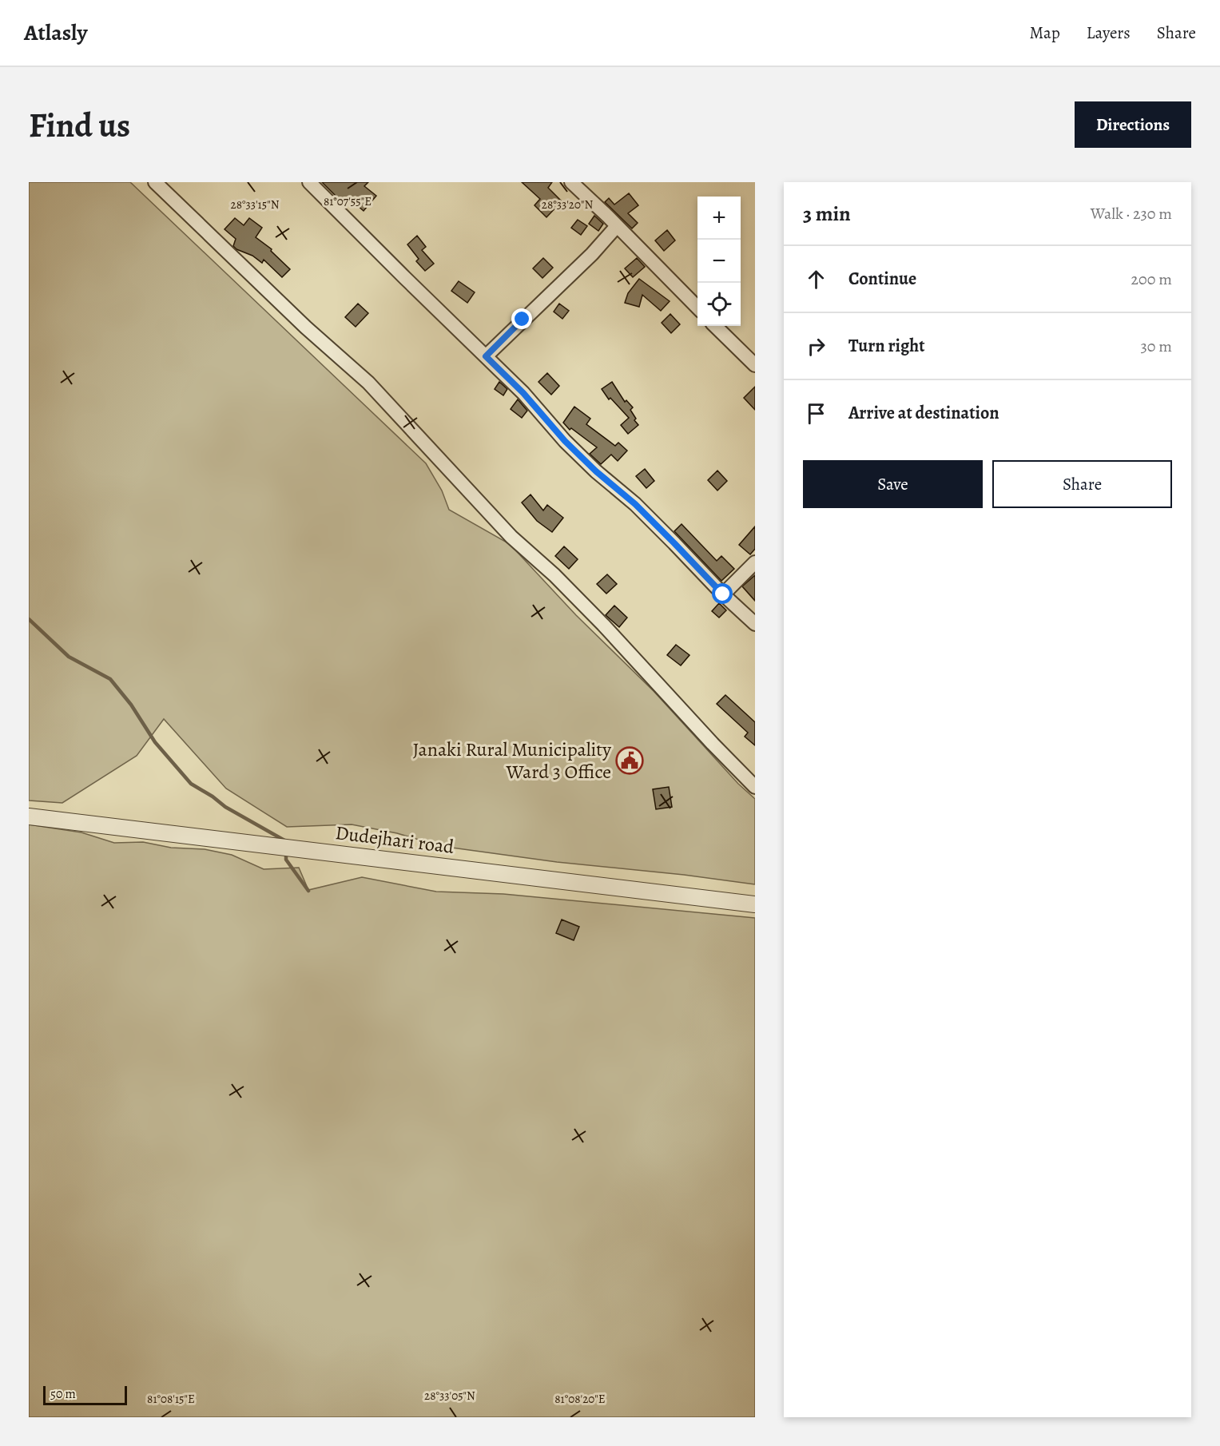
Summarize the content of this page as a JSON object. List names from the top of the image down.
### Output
{
  "streets": {
    "street": ["Dudejhari road"]
  },
  "places": {
    "public building": ["Janaki Rural Municipality Ward 3 Office"]
  },
  "scale_bar": "50 m",
  "page": {
    "header": "Atlasly",
    "nav": ["Map", "Layers", "Share"],
    "buttons": [
      "Directions",
      ["Save", "Share"]
    ],
    "title": "Find us",
    "heading": ["3 min", "Walk · 230 m"],
    "map_buttons": ["+", "−"],
    "list": [
      ["Continue", "200 m"],
      ["Turn right", "30 m"],
      "Arrive at destination"
    ],
    "scale": "50 m"
  },
  "coordinates": [
    "81°07'55\"E",
    "28°33'20\"N",
    "28°33'15\"N",
    "28°33'05\"N",
    "81°08'15\"E",
    "81°08'20\"E"
  ]
}
